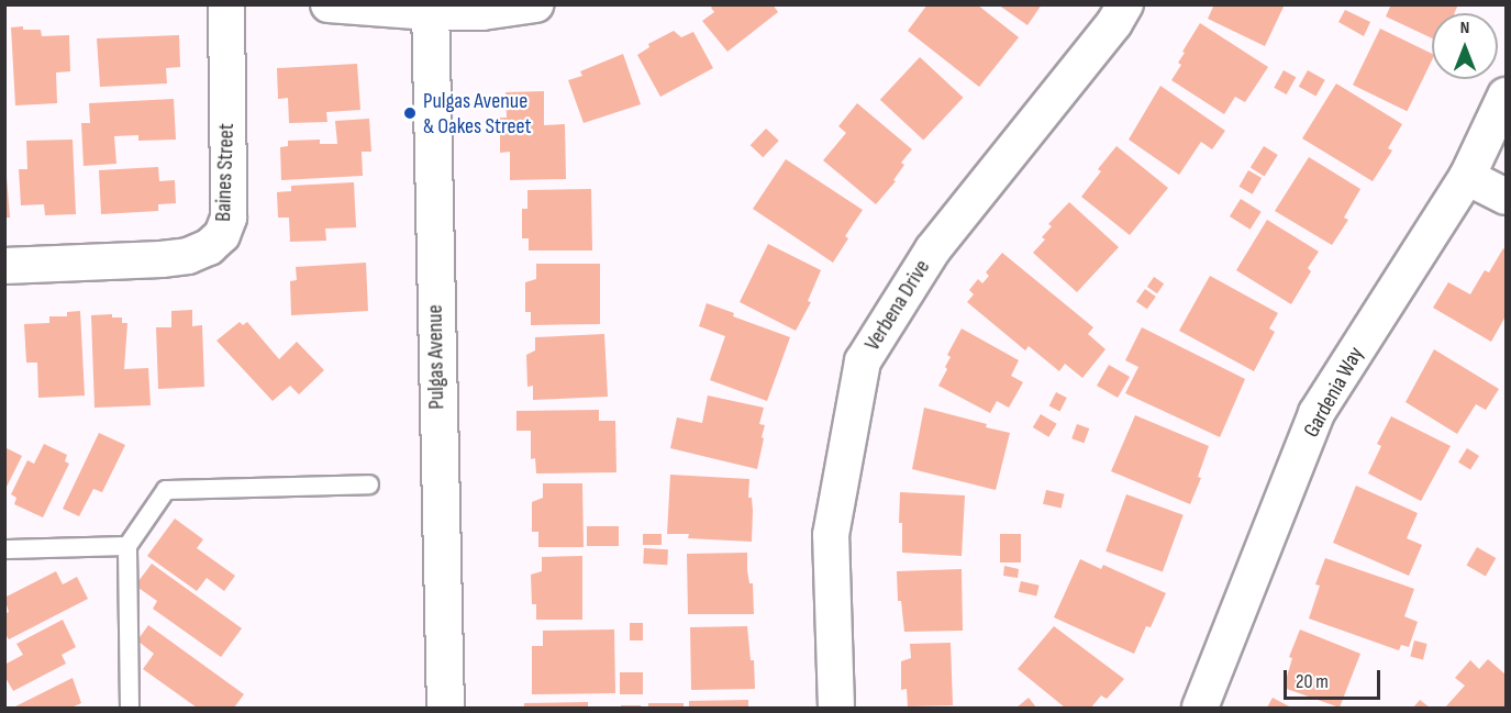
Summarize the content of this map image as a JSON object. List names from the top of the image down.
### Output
{
  "streets": {
    "street": [
      "Baines Street",
      "Verbena Drive",
      "Pulgas Avenue",
      "Gardenia Way"
    ]
  },
  "places": ["Pulgas Avenue & Oakes Street"],
  "scale_bar": "20 m",
  "north": "top"
}
